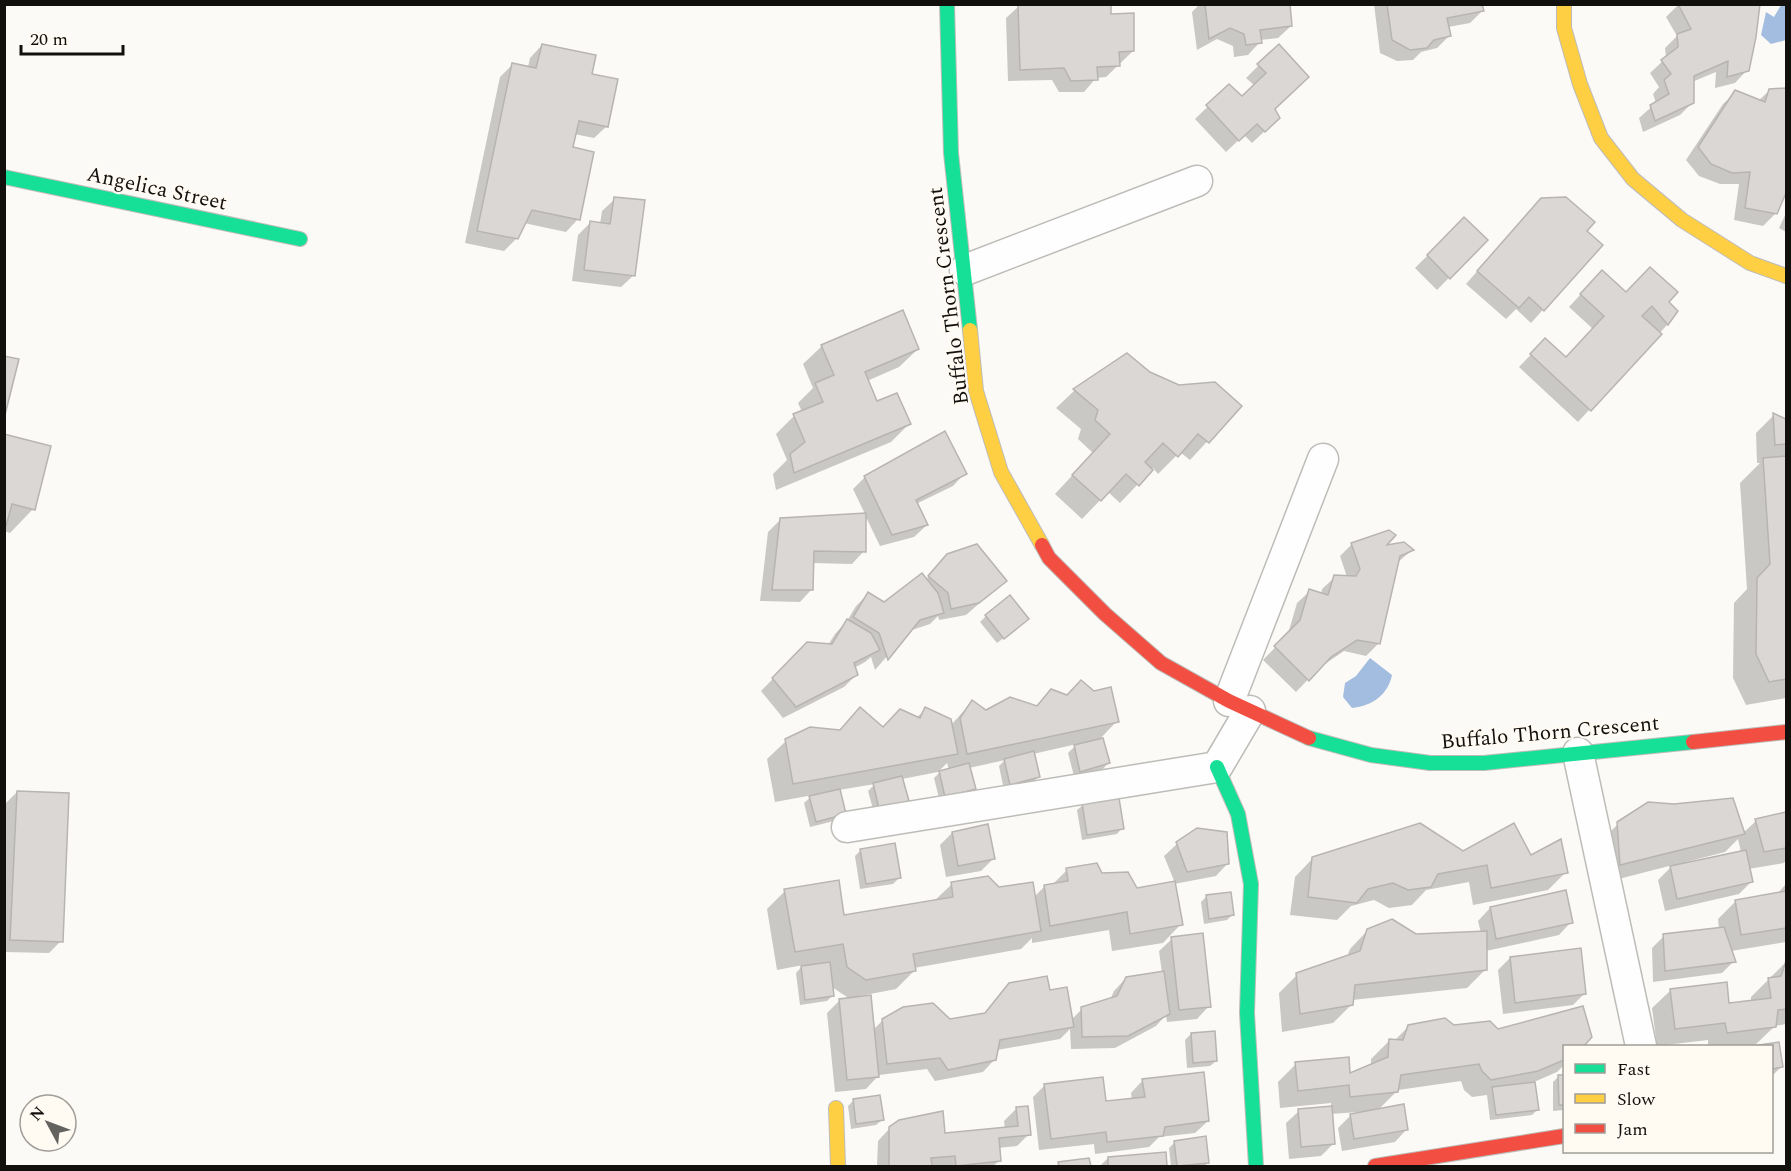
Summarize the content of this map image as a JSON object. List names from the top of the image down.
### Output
{
  "streets": {
    "street": ["Angelica Street", "Buffalo Thorn Crescent"]
  },
  "legend": ["Fast", "Slow", "Jam"],
  "scale_bar": "20 m",
  "north": "top left"
}
